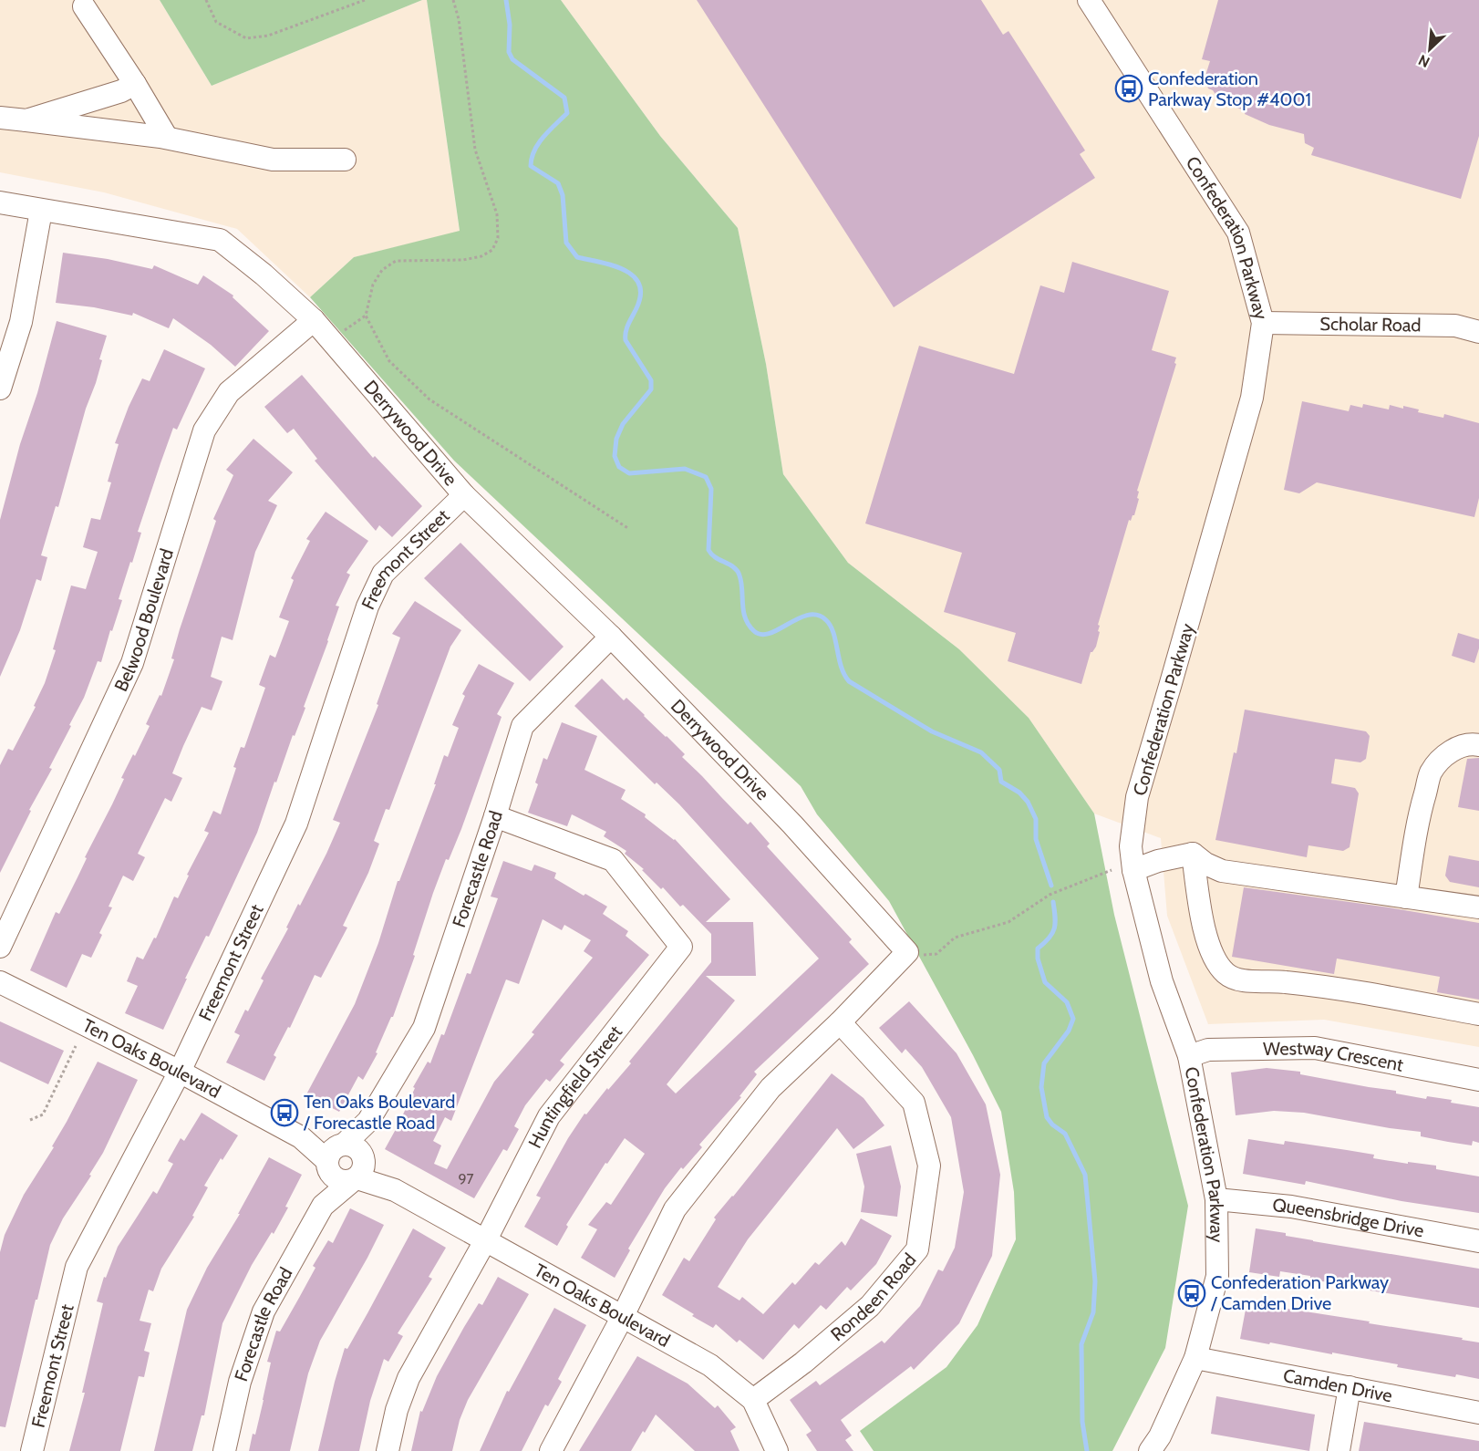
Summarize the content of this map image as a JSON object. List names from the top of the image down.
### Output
{
  "streets": {
    "street": [
      "Confederation Parkway",
      "Scholar Road",
      "Derrywood Drive",
      "Freemont Street",
      "Belwood Boulevard",
      "Forecastle Road",
      "Westway Crescent",
      "Ten Oaks Boulevard",
      "Huntingfield Street",
      "Queensbridge Drive",
      "Rondeen Road",
      "Camden Drive"
    ]
  },
  "crossings": [
    ["Confederation Parkway", "Scholar Road"],
    ["Confederation Parkway", "Westway Crescent"],
    ["Confederation Parkway", "Queensbridge Drive"],
    ["Confederation Parkway", "Camden Drive"],
    ["Derrywood Drive", "Freemont Street"],
    ["Derrywood Drive", "Belwood Boulevard"],
    ["Derrywood Drive", "Forecastle Road"],
    ["Freemont Street", "Ten Oaks Boulevard"],
    ["Forecastle Road", "Ten Oaks Boulevard"],
    ["Forecastle Road", "Huntingfield Street"],
    ["Ten Oaks Boulevard", "Huntingfield Street"],
    ["Ten Oaks Boulevard", "Rondeen Road"]
  ],
  "places": {
    "bus stop": ["Confederation Parkway Stop #4001", "Ten Oaks Boulevard / Forecastle Road", "Confederation Parkway / Camden Drive"]
  },
  "house_numbers": ["97"],
  "north": "bottom left"
}
